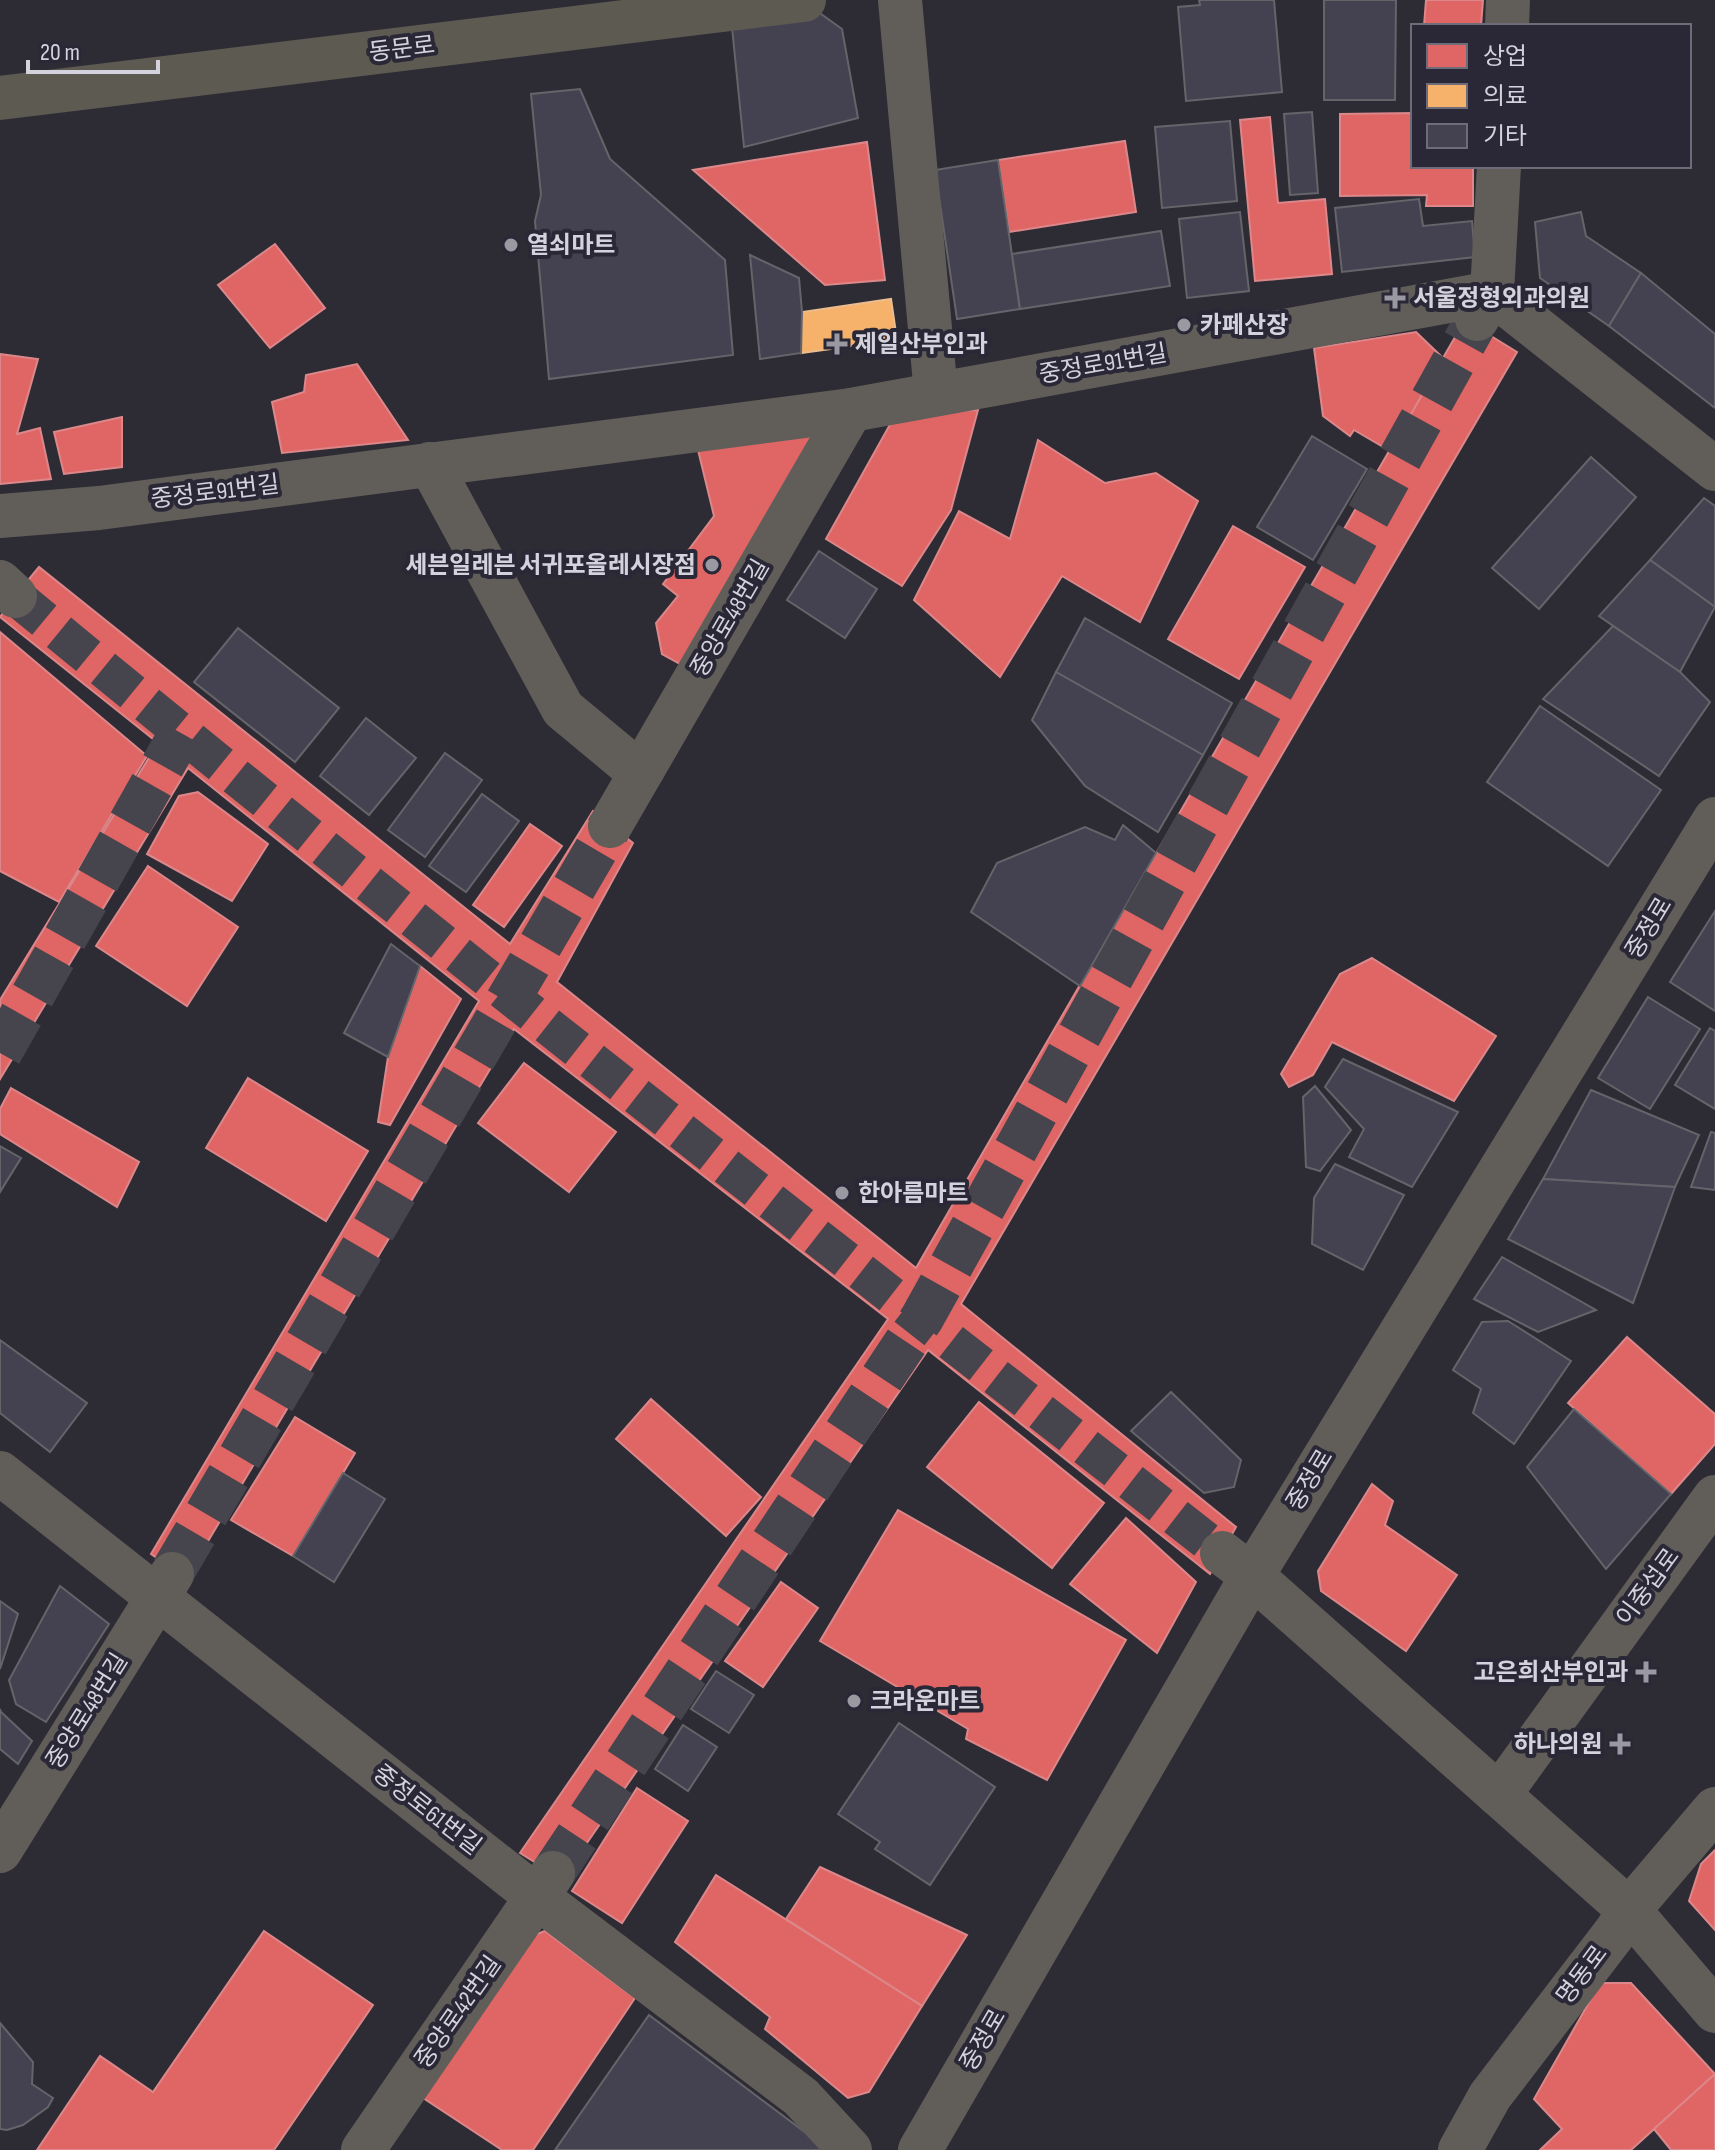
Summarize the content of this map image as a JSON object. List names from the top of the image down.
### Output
{
  "streets": {
    "main road": ["동문로"],
    "street": [
      "중정로91번길",
      "중앙로48번길",
      "중정로",
      "이중섭로",
      "중정로61번길",
      "명동로",
      "중앙로42번길"
    ]
  },
  "crossings": [
    ["중정로91번길", "중앙로48번길"],
    ["중앙로48번길", "중정로61번길"],
    ["중정로61번길", "중앙로42번길"]
  ],
  "places": {
    "other": [
      "열쇠마트",
      "카페산장",
      "세븐일레븐 서귀포올레시장점",
      "한아름마트",
      "크라운마트"
    ],
    "health": [
      "서울정형외과의원",
      "제일산부인과",
      "고은희산부인과",
      "하나의원"
    ]
  },
  "legend": ["상업", "의료", "기타"],
  "scale_bar": "20 m"
}
